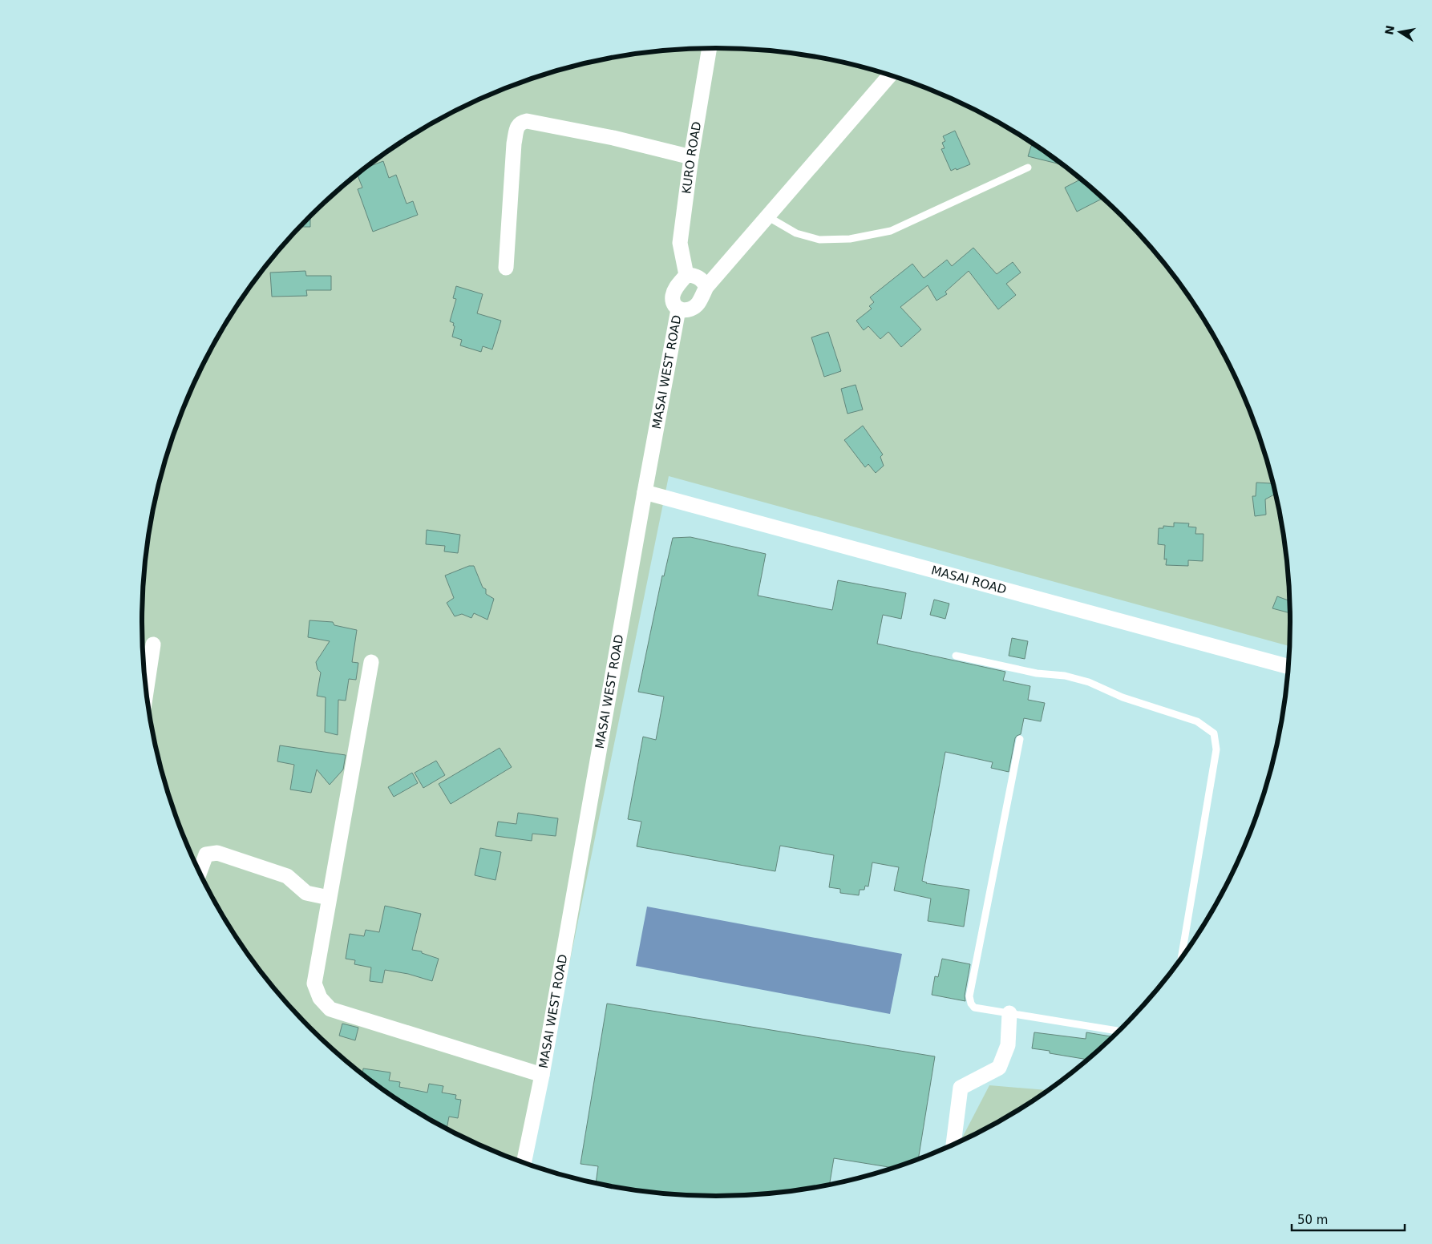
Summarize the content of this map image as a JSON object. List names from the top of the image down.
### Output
{
  "streets": {
    "street": ["KURO ROAD", "MASAI WEST ROAD", "MASAI ROAD"]
  },
  "crossings": [
    ["KURO ROAD", "MASAI WEST ROAD"],
    ["MASAI WEST ROAD", "MASAI ROAD"]
  ],
  "scale_bar": "50 m",
  "north": "left"
}
